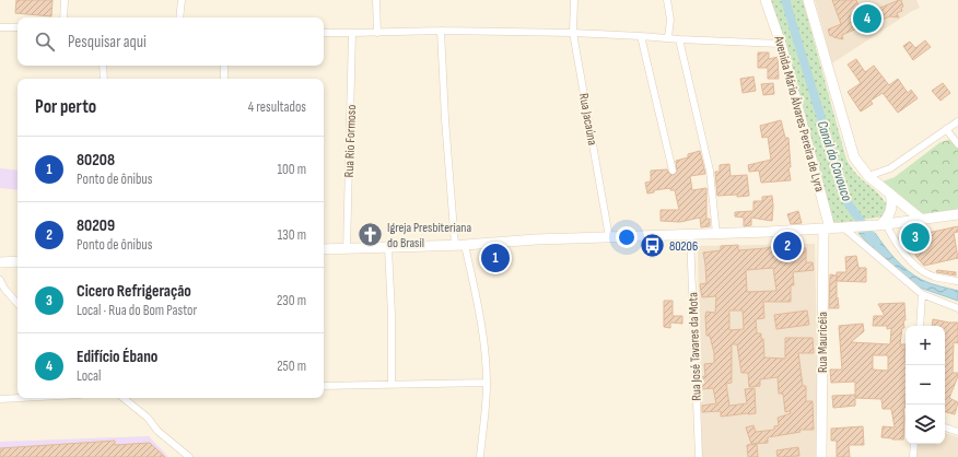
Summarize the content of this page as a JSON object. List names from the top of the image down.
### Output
{
  "streets": {
    "street": [
      "Avenida Mário Álvares Pereira de Lyra",
      "Rua Jacaúna",
      "Rua Rio Formoso",
      "Rua Mauricéia",
      "Rua José Tavares da Mota"
    ]
  },
  "crossings": [
    ["Avenida Mário Álvares Pereira de Lyra", "Rua Mauricéia"]
  ],
  "water": ["Canal do Cavouco"],
  "places": {
    "church": ["Igreja Presbiteriana do Brasil"],
    "bus stop": ["80206"]
  },
  "page": {
    "pins": [
      "4",
      "3",
      "2",
      "1"
    ],
    "search": "Pesquisar aqui",
    "heading": ["Por perto", "4 resultados"],
    "list": [
      {
        "mark": "1",
        "name": "80208",
        "note": "Ponto de ônibus",
        "value": "100 m"
      },
      {
        "mark": "2",
        "name": "80209",
        "note": "Ponto de ônibus",
        "value": "130 m"
      },
      {
        "mark": "3",
        "name": "Cicero Refrigeração",
        "note": "Local · Rua do Bom Pastor",
        "value": "230 m"
      },
      {
        "mark": "4",
        "name": "Edifício Ébano",
        "note": "Local",
        "value": "250 m"
      }
    ],
    "map_buttons": ["+", "−"]
  }
}
